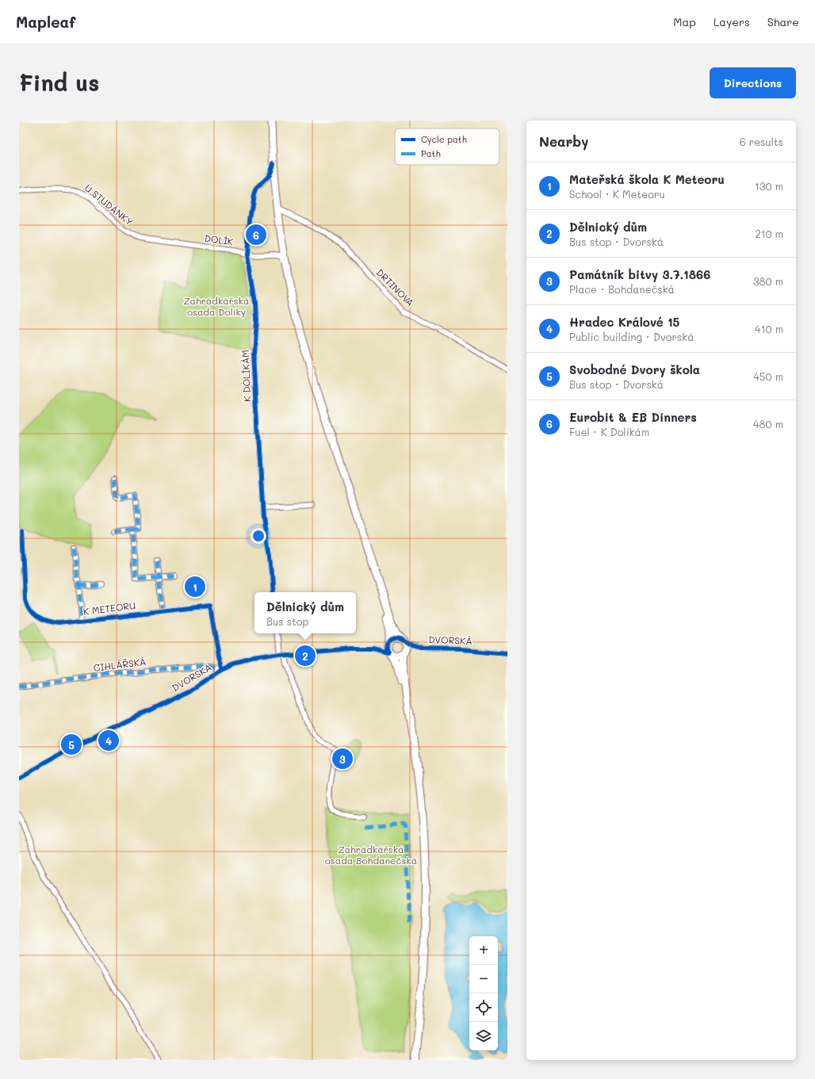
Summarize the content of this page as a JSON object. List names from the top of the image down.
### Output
{
  "streets": {
    "main road": ["DVORSKÁ"],
    "street": [
      "U STUDÁNKY",
      "DOLÍK",
      "DRTINOVA",
      "K DOLÍKÁM",
      "K METEORU",
      "CIHLÁŘSKÁ"
    ]
  },
  "crossings": [
    ["U STUDÁNKY", "DOLÍK"],
    ["DOLÍK", "K DOLÍKÁM"],
    ["K METEORU", "DVORSKÁ"],
    ["K METEORU", "CIHLÁŘSKÁ"],
    ["DVORSKÁ", "CIHLÁŘSKÁ"]
  ],
  "parks": ["Zahrádkářská osada Dolíky", "Zahrádkářská osada Bohdanečská"],
  "legend": ["Cycle path", "Path"],
  "page": {
    "header": "Mapleaf",
    "nav": ["Map", "Layers", "Share"],
    "buttons": "Directions",
    "title": "Find us",
    "heading": ["Nearby", "6 results"],
    "list": [
      {
        "mark": "1",
        "name": "Mateřská škola K Meteoru",
        "note": "School · K Meteoru",
        "value": "130 m"
      },
      {
        "mark": "2",
        "name": "Dělnický dům",
        "note": "Bus stop · Dvorská",
        "value": "210 m"
      },
      {
        "mark": "3",
        "name": "Památník bitvy 3.7.1866",
        "note": "Place · Bohdanečská",
        "value": "380 m"
      },
      {
        "mark": "4",
        "name": "Hradec Králové 15",
        "note": "Public building · Dvorská",
        "value": "410 m"
      },
      {
        "mark": "5",
        "name": "Svobodné Dvory škola",
        "note": "Bus stop · Dvorská",
        "value": "450 m"
      },
      {
        "mark": "6",
        "name": "Eurobit & EB Dinners",
        "note": "Fuel · K Dolíkám",
        "value": "480 m"
      }
    ],
    "pins": [
      "6",
      "1",
      "2",
      "4",
      "5",
      "3"
    ],
    "popup": ["Dělnický dům", "Bus stop"],
    "map_buttons": ["+", "−"]
  }
}
